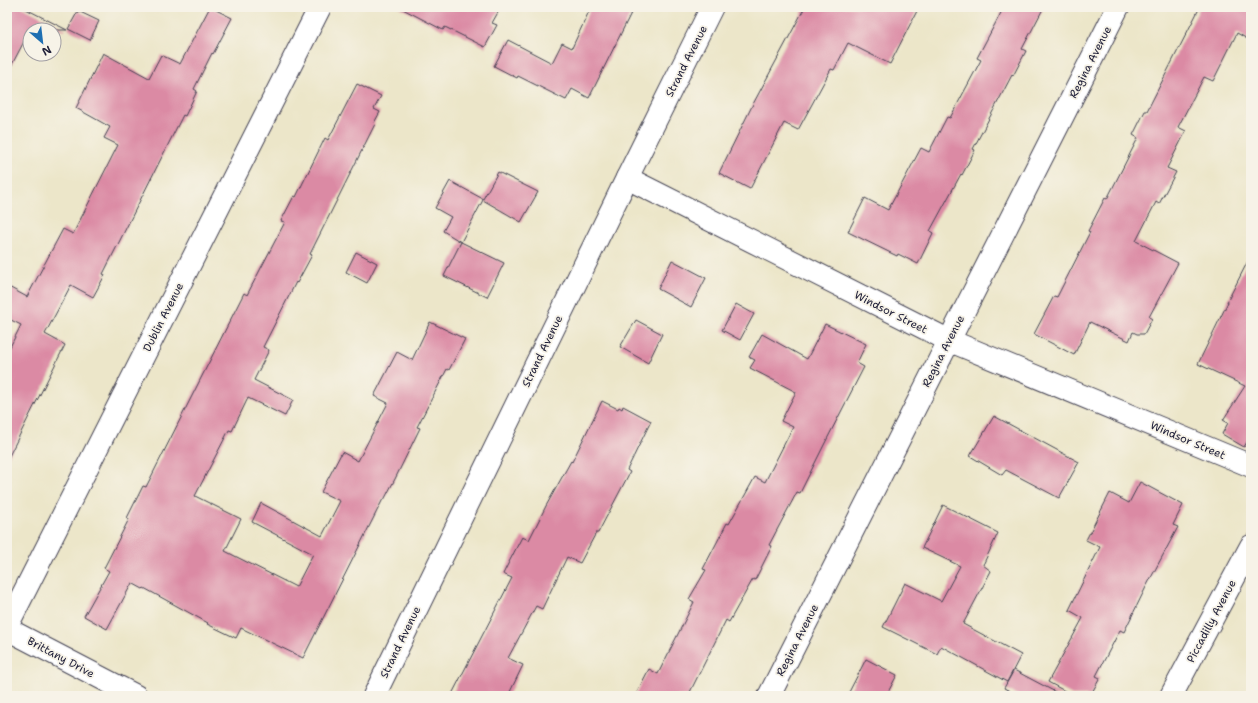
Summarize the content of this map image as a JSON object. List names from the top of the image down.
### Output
{
  "streets": {
    "street": [
      "Strand Avenue",
      "Regina Avenue",
      "Windsor Street",
      "Dublin Avenue",
      "Piccadilly Avenue",
      "Brittany Drive"
    ]
  },
  "crossings": [
    ["Strand Avenue", "Windsor Street"],
    ["Regina Avenue", "Windsor Street"],
    ["Dublin Avenue", "Brittany Drive"]
  ],
  "north": "bottom right"
}
